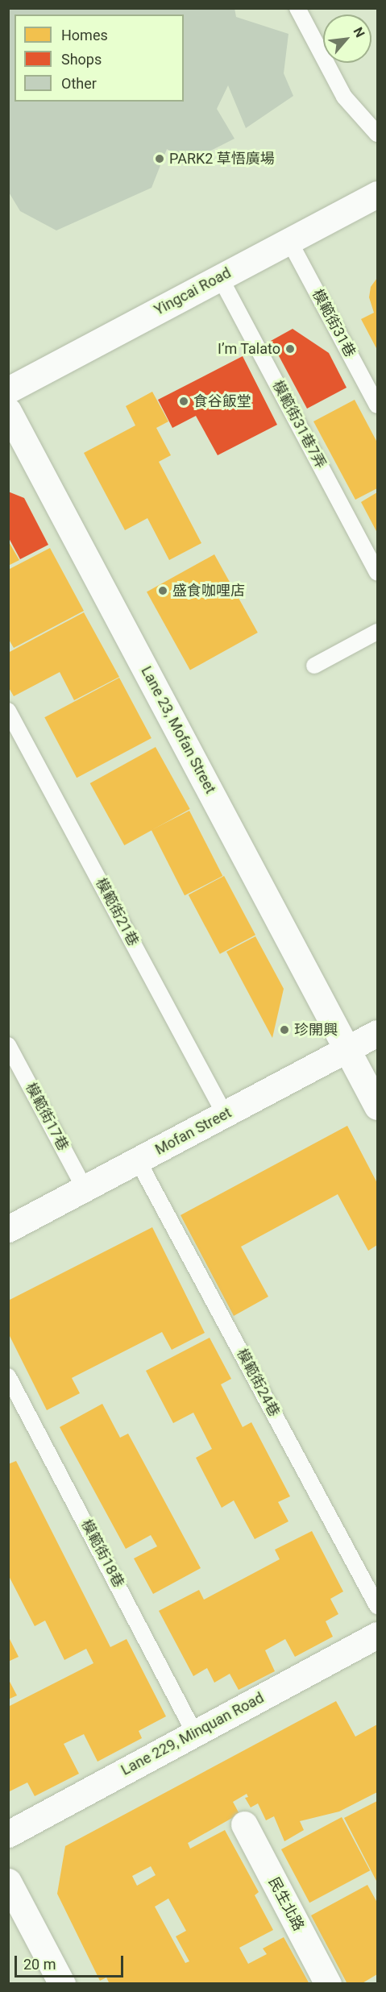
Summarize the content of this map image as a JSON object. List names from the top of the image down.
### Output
{
  "streets": {
    "street": [
      "Yingcai Road",
      "Lane 23, Mofan Street",
      "Mofan Street",
      "Lane 229, Minquan Road",
      "民生北路"
    ],
    "lane": [
      "模範街31巷",
      "模範街31巷7弄",
      "模範街21巷",
      "模範街17巷",
      "模範街24巷",
      "模範街18巷"
    ]
  },
  "crossings": [
    ["Yingcai Road", "模範街31巷"],
    ["Yingcai Road", "模範街31巷7弄"],
    ["Lane 23, Mofan Street", "Mofan Street"],
    ["模範街21巷", "Mofan Street"],
    ["模範街17巷", "Mofan Street"],
    ["Mofan Street", "模範街24巷"],
    ["模範街18巷", "Lane 229, Minquan Road"]
  ],
  "places": [
    "PARK2 草悟廣場",
    "I’m Talato",
    "食谷飯堂",
    "盛食咖哩店",
    "珍開興"
  ],
  "legend": ["Homes", "Shops", "Other"],
  "scale_bar": "20 m",
  "north": "top right"
}
